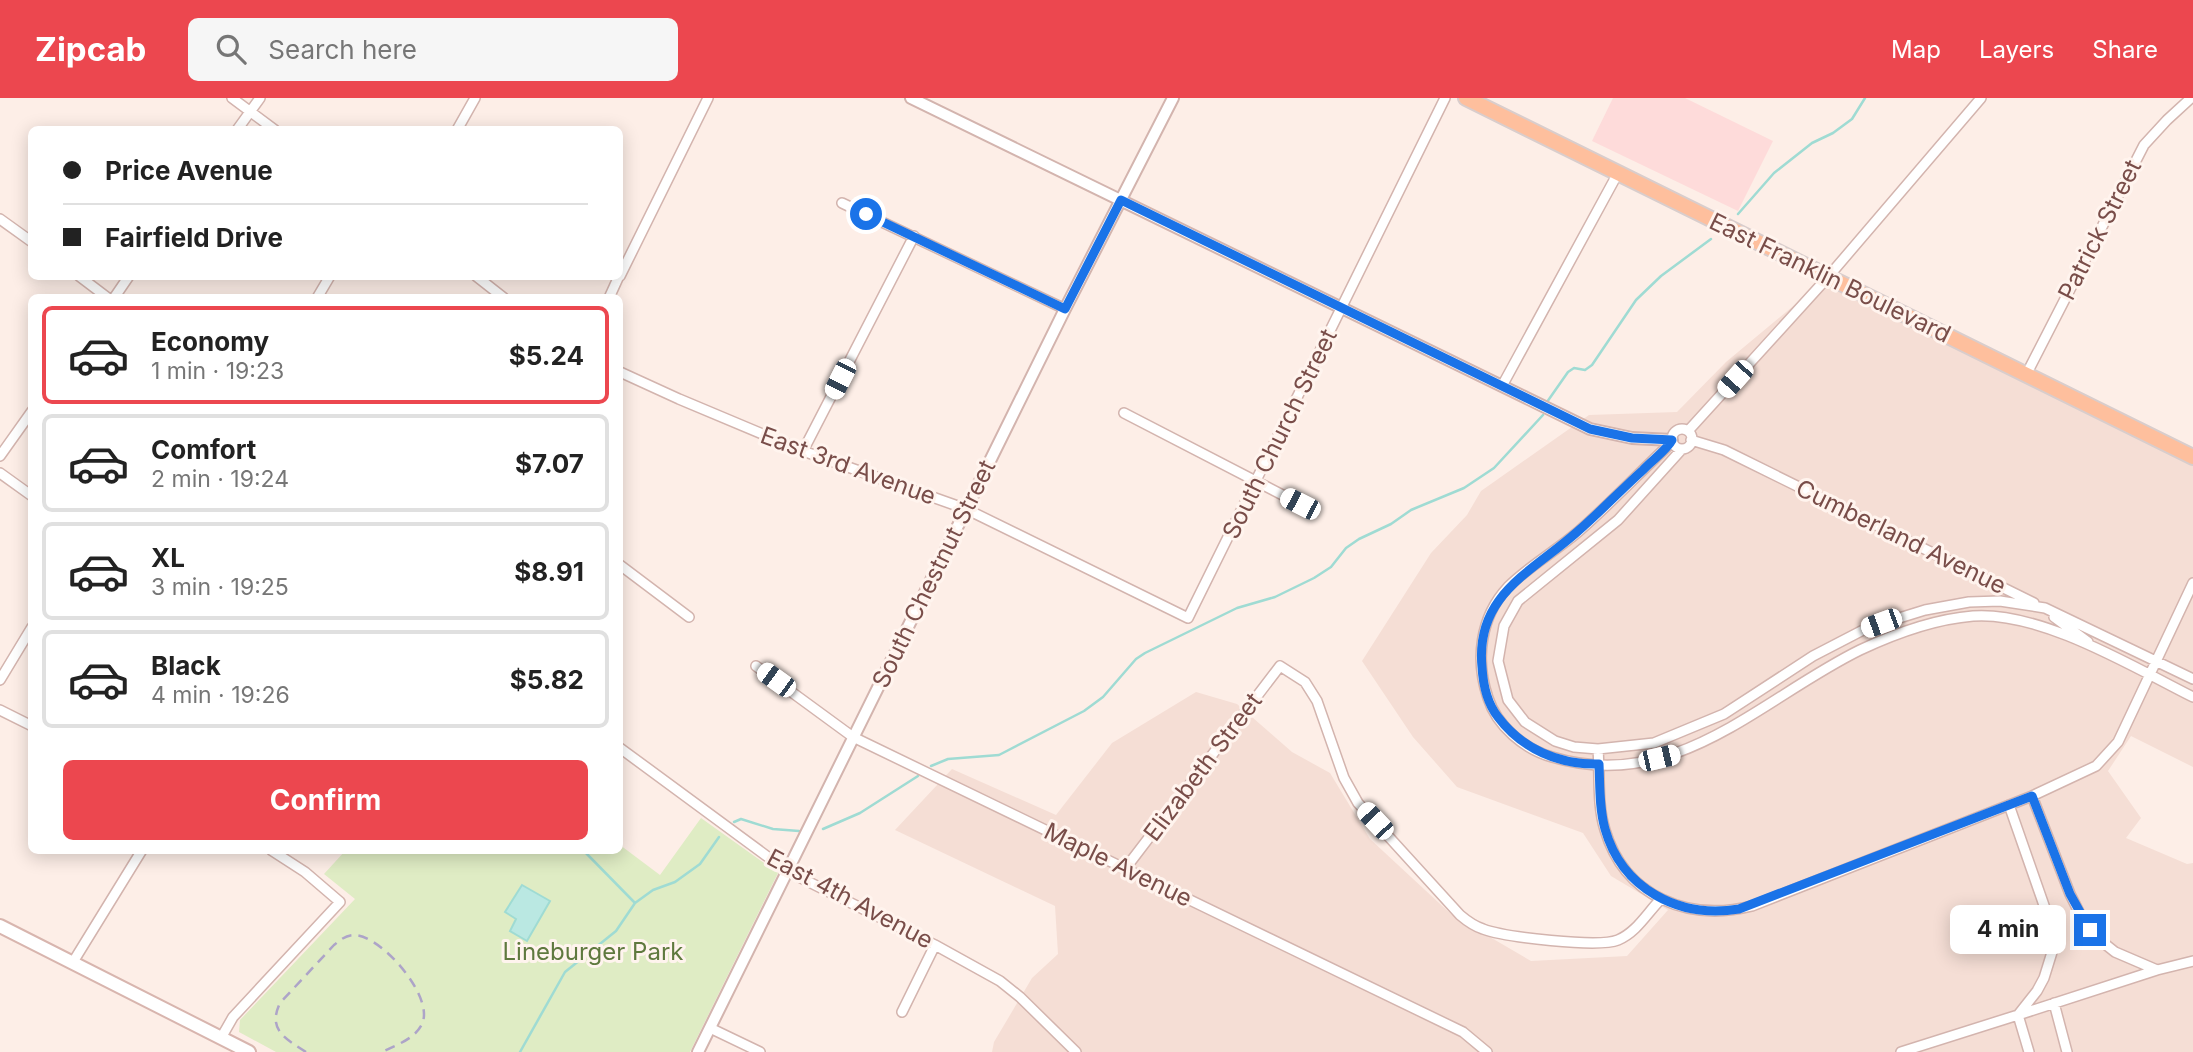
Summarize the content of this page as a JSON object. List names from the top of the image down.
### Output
{
  "streets": {
    "main road": ["East Franklin Boulevard"],
    "street": [
      "Patrick Street",
      "South Church Street",
      "East 3rd Avenue",
      "Cumberland Avenue",
      "South Chestnut Street",
      "Elizabeth Street",
      "Maple Avenue",
      "East 4th Avenue"
    ]
  },
  "crossings": [
    ["Patrick Street", "East Franklin Boulevard"],
    ["South Church Street", "East 3rd Avenue"],
    ["East 3rd Avenue", "South Chestnut Street"],
    ["South Chestnut Street", "Maple Avenue"],
    ["South Chestnut Street", "East 4th Avenue"],
    ["Elizabeth Street", "Maple Avenue"]
  ],
  "parks": ["Lineburger Park"],
  "page": {
    "header": "Zipcab",
    "search": "Search here",
    "nav": ["Map", "Layers", "Share"],
    "banner": ["Price Avenue", "Fairfield Drive"],
    "list": [
      {
        "name": "Economy",
        "note": "1 min · 19:23",
        "value": "$5.24"
      },
      {
        "name": "Comfort",
        "note": "2 min · 19:24",
        "value": "$7.07"
      },
      {
        "name": "XL",
        "note": "3 min · 19:25",
        "value": "$8.91"
      },
      {
        "name": "Black",
        "note": "4 min · 19:26",
        "value": "$5.82"
      }
    ],
    "buttons": "Confirm",
    "bubble": "4 min"
  }
}
